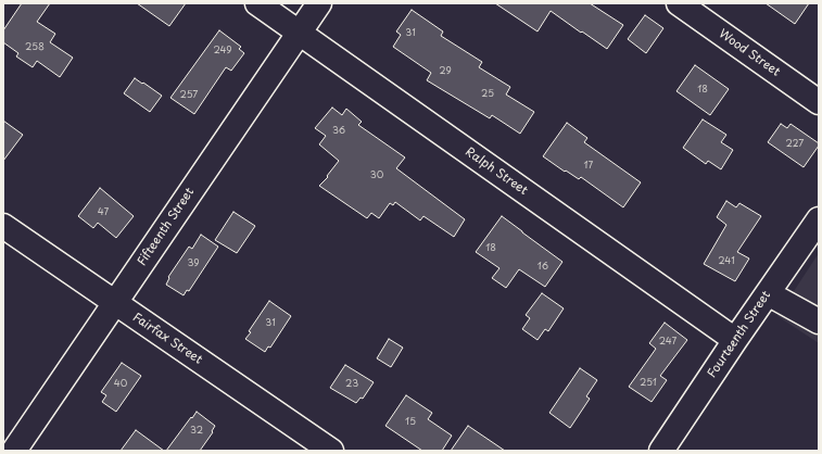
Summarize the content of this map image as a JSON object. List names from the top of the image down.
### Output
{
  "streets": {
    "street": [
      "Wood Street",
      "Ralph Street",
      "Fifteenth Street",
      "Fourteenth Street",
      "Fairfax Street"
    ]
  },
  "crossings": [
    ["Ralph Street", "Fifteenth Street"],
    ["Ralph Street", "Fourteenth Street"],
    ["Fifteenth Street", "Fairfax Street"]
  ],
  "house_numbers": [
    "31",
    "258",
    "249",
    "29",
    "18",
    "25",
    "257",
    "36",
    "227",
    "17",
    "30",
    "47",
    "18",
    "241",
    "39",
    "16",
    "31",
    "247",
    "251",
    "40",
    "23",
    "15",
    "32"
  ]
}
